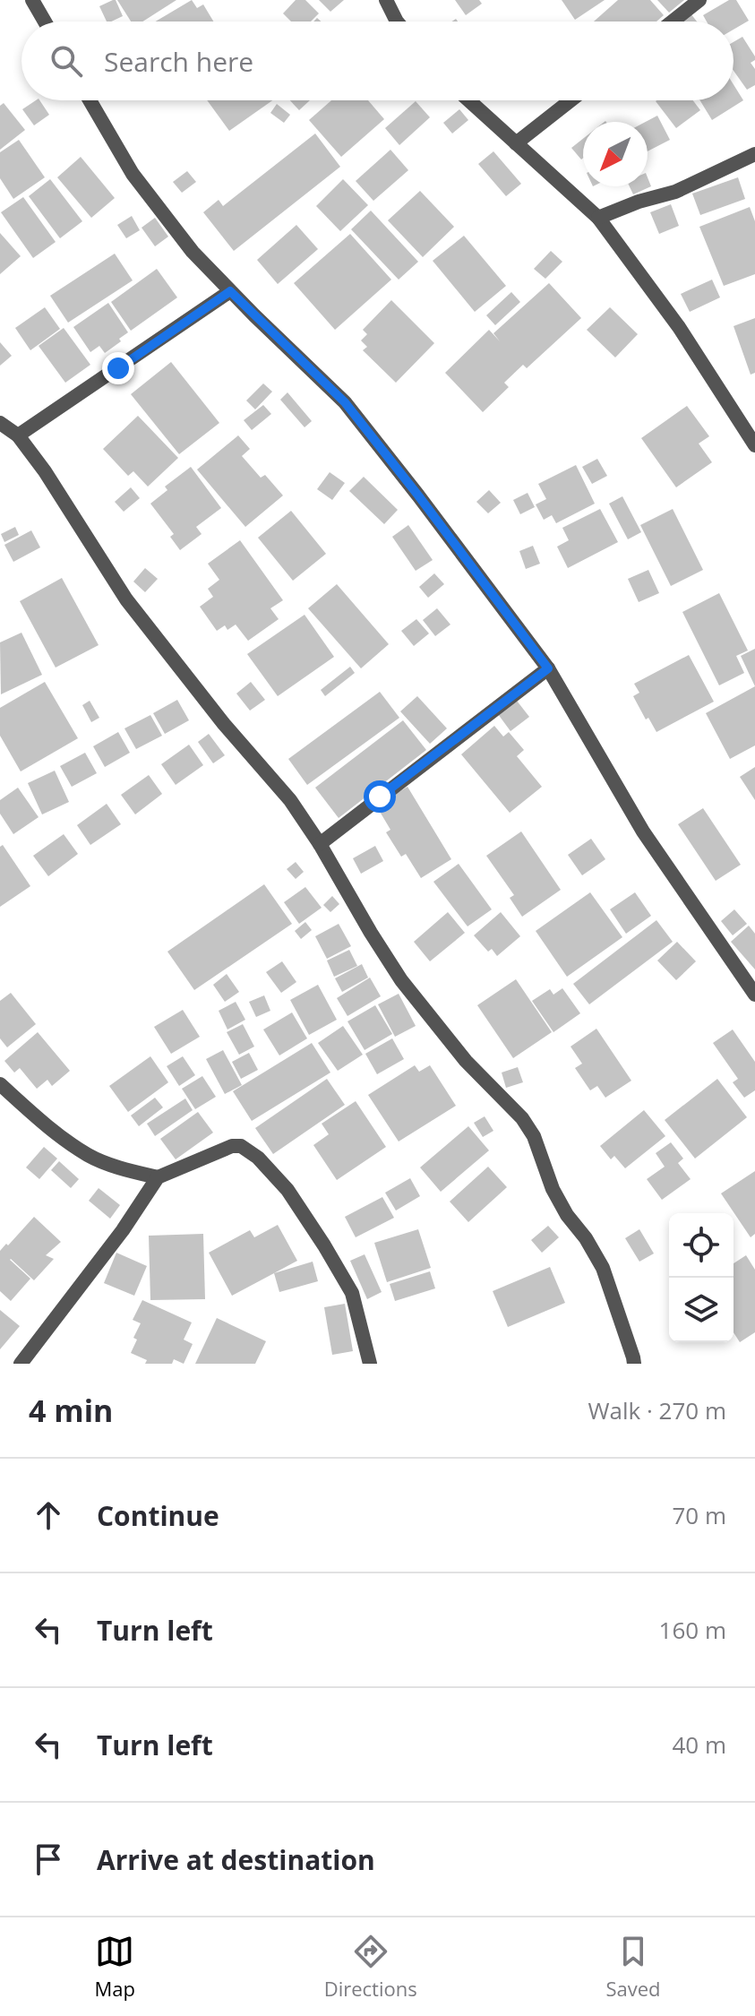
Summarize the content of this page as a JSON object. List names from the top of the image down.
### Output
{
  "north": "bottom left",
  "page": {
    "search": "Search here",
    "heading": ["4 min", "Walk · 270 m"],
    "list": [
      ["Continue", "70 m"],
      ["Turn left", "160 m"],
      ["Turn left", "40 m"],
      "Arrive at destination"
    ],
    "nav": ["Map", "Directions", "Saved"]
  }
}
